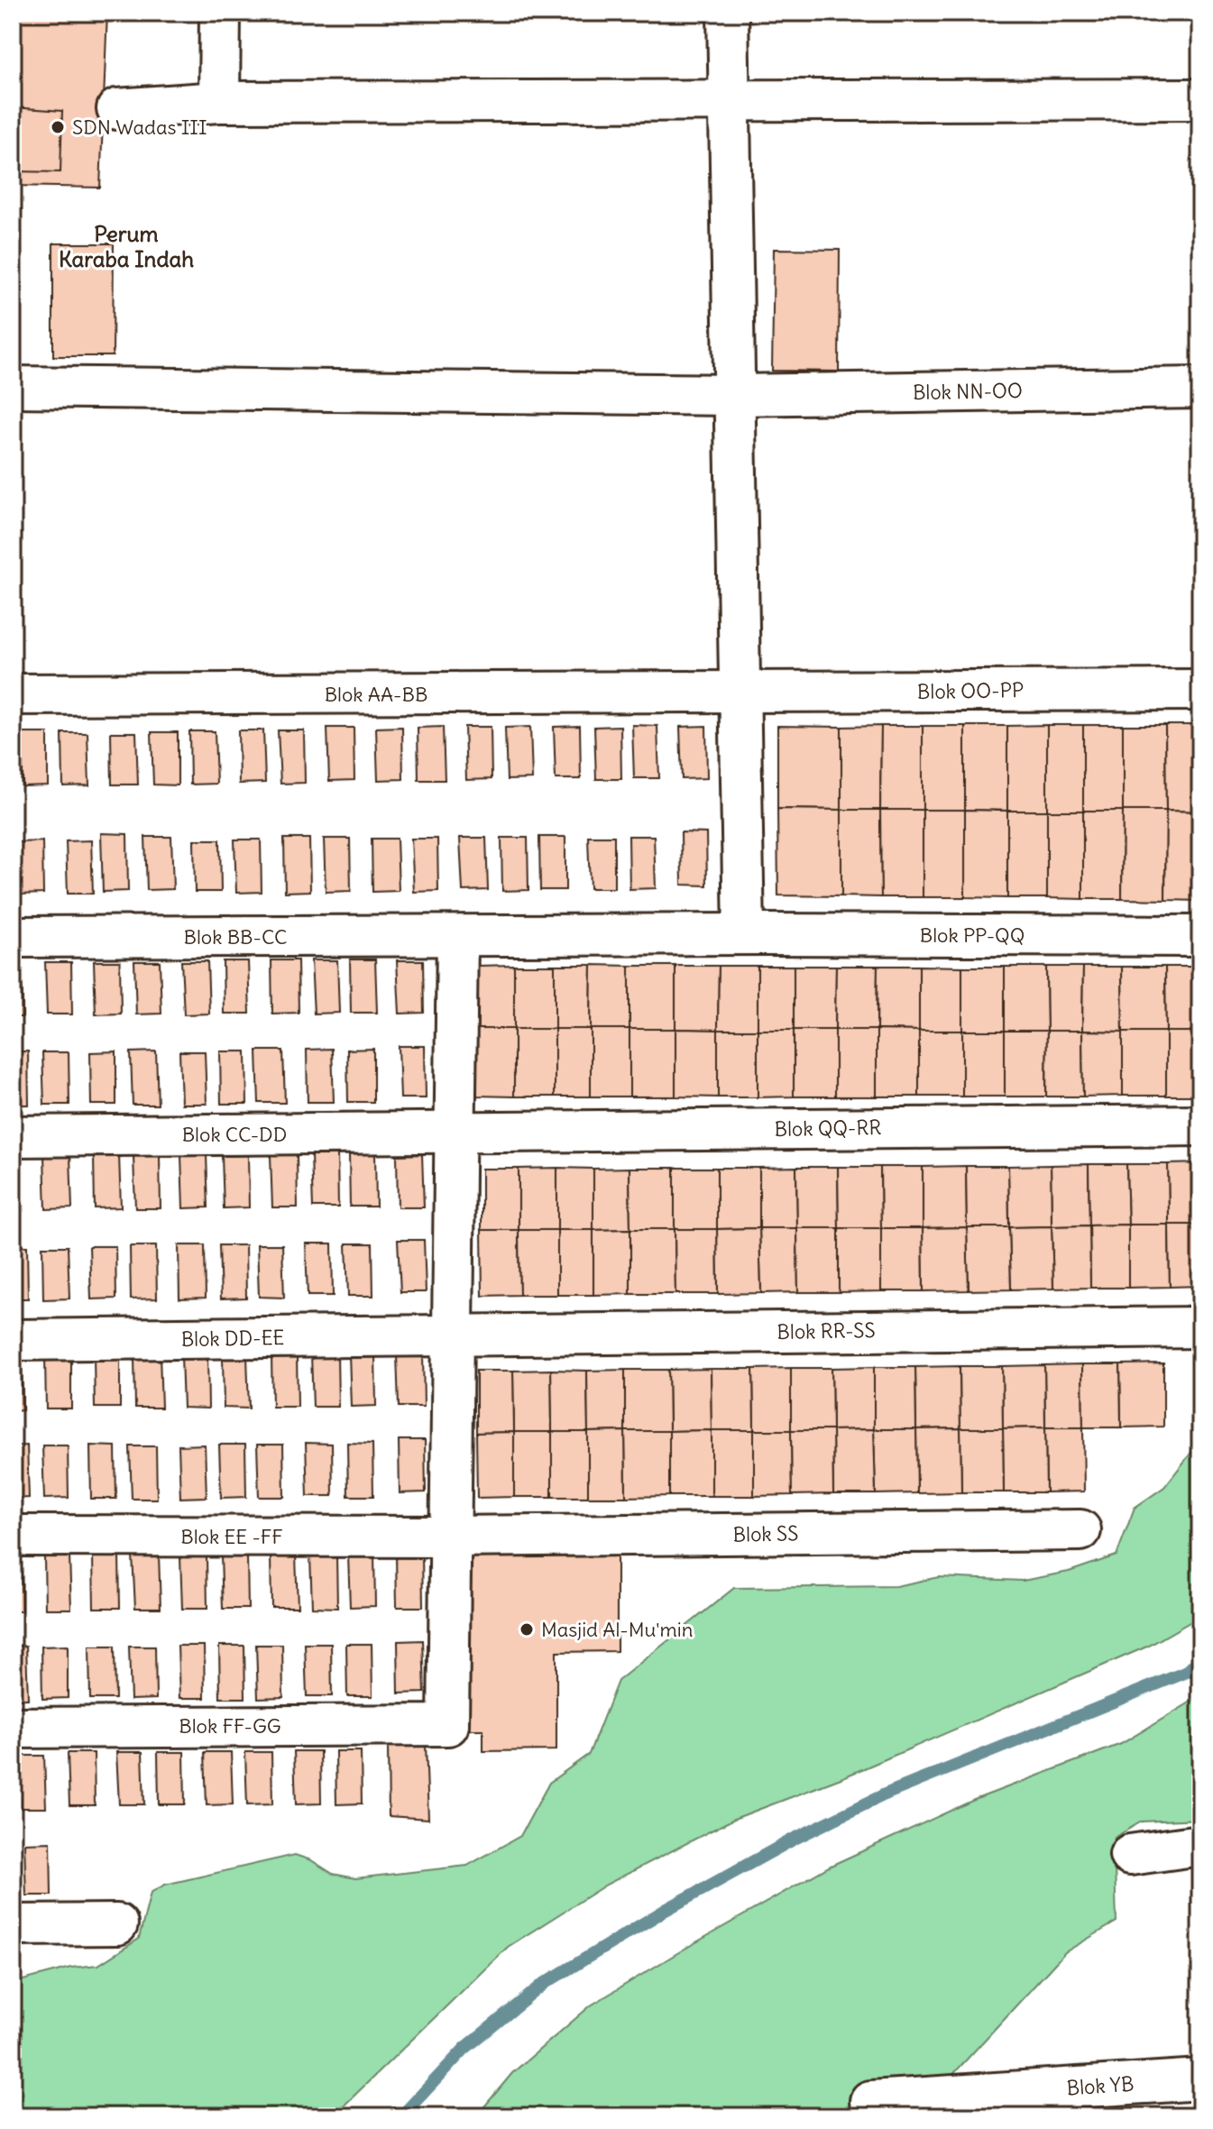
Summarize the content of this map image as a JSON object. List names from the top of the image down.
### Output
{
  "streets": {
    "street": [
      "Blok NN-OO",
      "Blok OO-PP",
      "Blok AA-BB",
      "Blok PP-QQ",
      "Blok BB-CC",
      "Blok QQ-RR",
      "Blok CC-DD",
      "Blok RR-SS",
      "Blok DD-EE",
      "Blok SS",
      "Blok EE -FF",
      "Blok FF-GG",
      "Blok YB"
    ]
  },
  "crossings": [
    ["Blok OO-PP", "Blok AA-BB"],
    ["Blok PP-QQ", "Blok BB-CC"],
    ["Blok QQ-RR", "Blok CC-DD"],
    ["Blok RR-SS", "Blok DD-EE"],
    ["Blok SS", "Blok EE -FF"],
    ["Blok SS", "Blok FF-GG"],
    ["Blok EE -FF", "Blok FF-GG"]
  ],
  "districts": ["Perum Karaba Indah"],
  "places": ["SDN Wadas III", "Masjid Al-Mu'min"]
}
